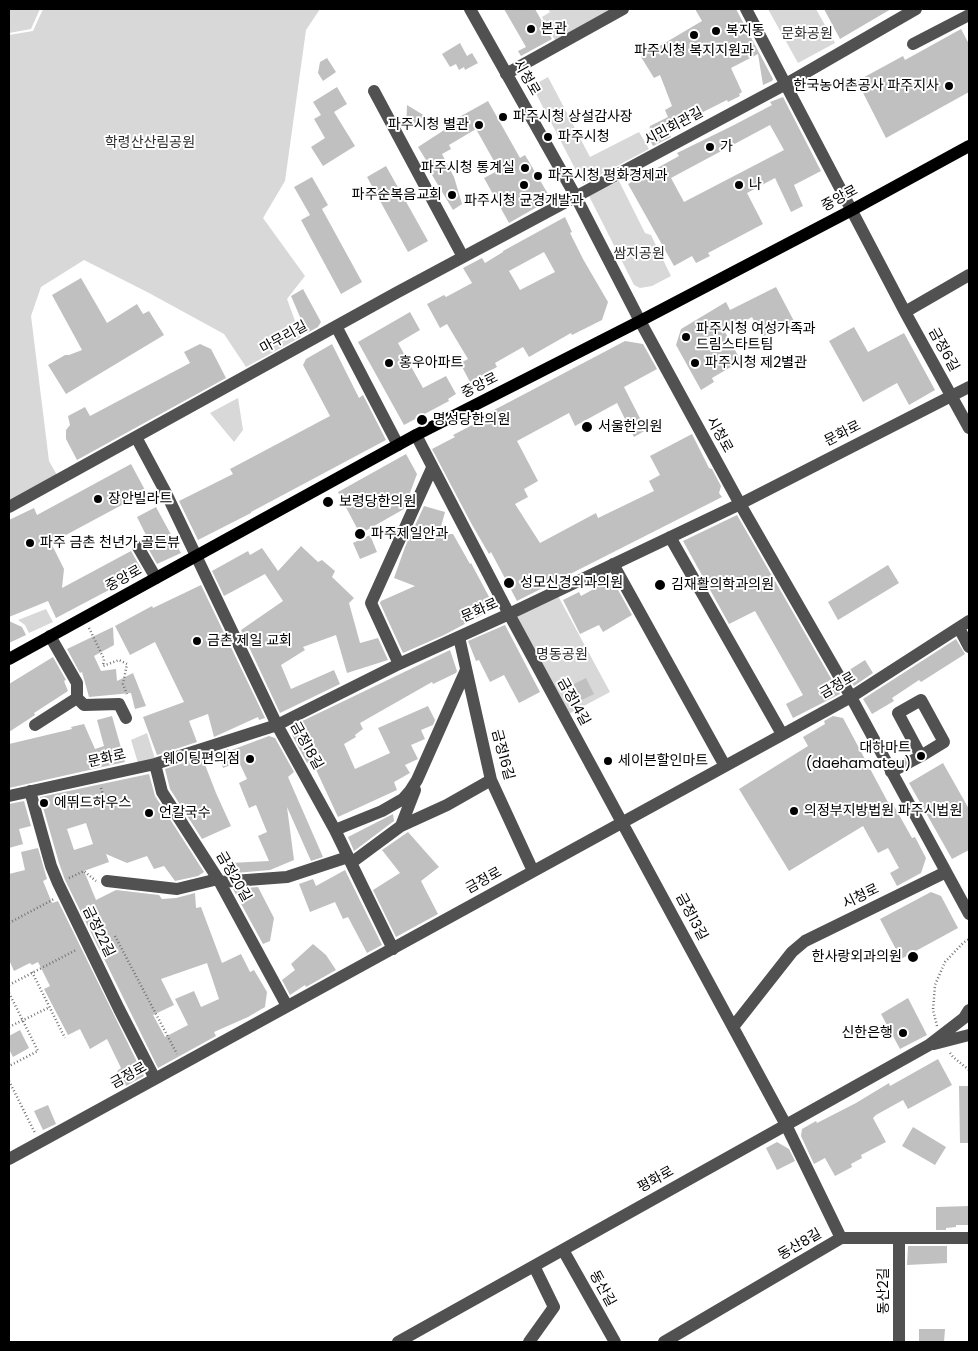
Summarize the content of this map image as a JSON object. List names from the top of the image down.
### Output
{
  "streets": {
    "main road": ["중앙로"],
    "street": [
      "시청로",
      "시민회관길",
      "마무리길",
      "금정6길",
      "문화로",
      "금정로",
      "금정14길",
      "금정18길",
      "금정16길",
      "금정20길",
      "금정13길",
      "금정22길",
      "평화로",
      "동산8길",
      "동산길",
      "동산2길"
    ]
  },
  "crossings": [
    ["시청로", "시민회관길"],
    ["시청로", "중앙로"],
    ["시청로", "마무리길"],
    ["시청로", "문화로"],
    ["시청로", "금정로"],
    ["시청로", "금정13길"],
    ["시민회관길", "마무리길"],
    ["시민회관길", "금정6길"],
    ["중앙로", "금정6길"],
    ["중앙로", "금정14길"],
    ["중앙로", "금정18길"],
    ["마무리길", "금정18길"],
    ["금정6길", "문화로"],
    ["문화로", "금정14길"],
    ["문화로", "금정18길"],
    ["문화로", "금정16길"],
    ["문화로", "금정20길"],
    ["문화로", "금정22길"],
    ["금정로", "금정14길"],
    ["금정로", "금정18길"],
    ["금정로", "금정16길"],
    ["금정로", "금정20길"],
    ["금정로", "금정13길"],
    ["금정로", "금정22길"],
    ["금정14길", "금정13길"],
    ["금정13길", "평화로"],
    ["금정13길", "동산8길"],
    ["평화로", "동산길"],
    ["동산8길", "동산2길"]
  ],
  "parks": [
    "문화공원",
    "학령산산림공원",
    "쌈지공원",
    "명동공원"
  ],
  "places": [
    "본관",
    "복지동",
    "파주시청 복지지원과",
    "한국농어촌공사 파주지사",
    "파주시청 상설감사장",
    "파주시청 별관",
    "파주시청",
    "가",
    "파주시청 통계실",
    "파주시청 평화경제과",
    "파주시청 균경개발과",
    "나",
    "파주순복음교회",
    "파주시청 여성가족과 드림스타트팀",
    "홍우아파트",
    "파주시청 제2별관",
    "명성당한의원",
    "서울한의원",
    "장안빌라트",
    "보령당한의원",
    "파주제일안과",
    "파주 금촌 천년가 골든뷰",
    "성모신경외과의원",
    "김재활의학과의원",
    "금촌 제일 교회",
    "대하마트 (daehamateu)",
    "웨이팅편의점",
    "세이븐할인마트",
    "에뛰드하우스",
    "의정부지방법원 파주시법원",
    "언칼국수",
    "한사랑외과의원",
    "신한은행"
  ]
}
